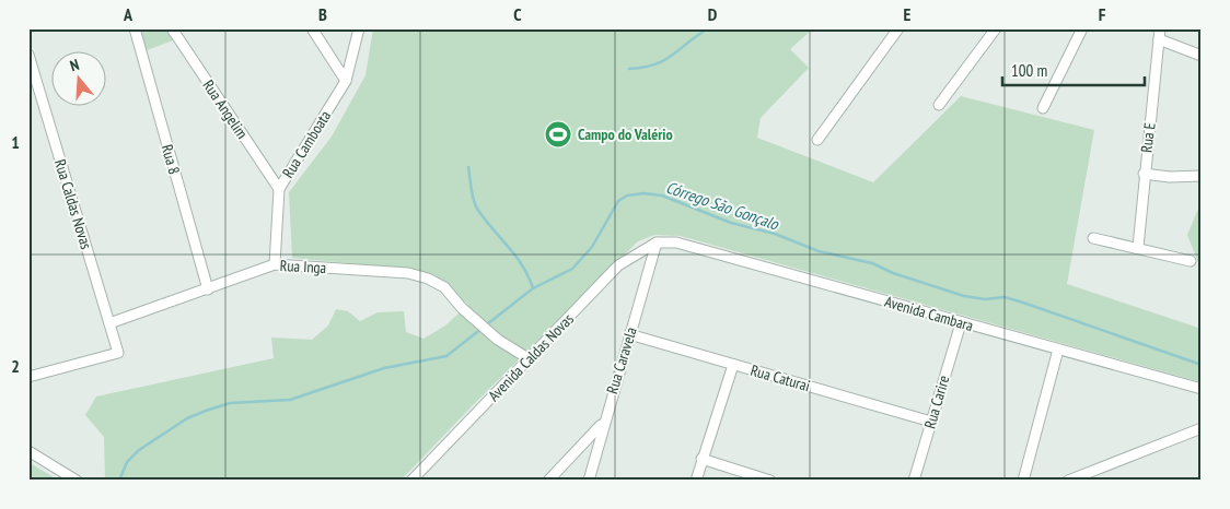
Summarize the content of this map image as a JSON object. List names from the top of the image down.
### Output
{
  "streets": {
    "street": [
      "Rua Angelim",
      "Rua E",
      "Rua Camboata",
      "Rua 8",
      "Rua Caldas Novas",
      "Rua Inga",
      "Avenida Cambara",
      "Avenida Caldas Novas",
      "Rua Caravela",
      "Rua Caturai",
      "Rua Carire"
    ]
  },
  "crossings": [
    ["Rua Angelim", "Rua Camboata"],
    ["Rua Camboata", "Rua Inga"],
    ["Rua 8", "Rua Inga"],
    ["Rua Caldas Novas", "Rua Inga"],
    ["Rua Inga", "Avenida Caldas Novas"],
    ["Avenida Cambara", "Avenida Caldas Novas"],
    ["Avenida Cambara", "Rua Caravela"],
    ["Avenida Cambara", "Rua Carire"],
    ["Avenida Caldas Novas", "Rua Caravela"],
    ["Rua Caravela", "Rua Caturai"],
    ["Rua Caturai", "Rua Carire"]
  ],
  "water": ["Córrego São Gonçalo"],
  "places": {
    "sports": ["Campo do Valério"]
  },
  "scale_bar": "100 m",
  "north": "top",
  "grid": {
    "columns": [
      "A",
      "B",
      "C",
      "D",
      "E",
      "F"
    ],
    "rows": ["1", "2"]
  }
}
